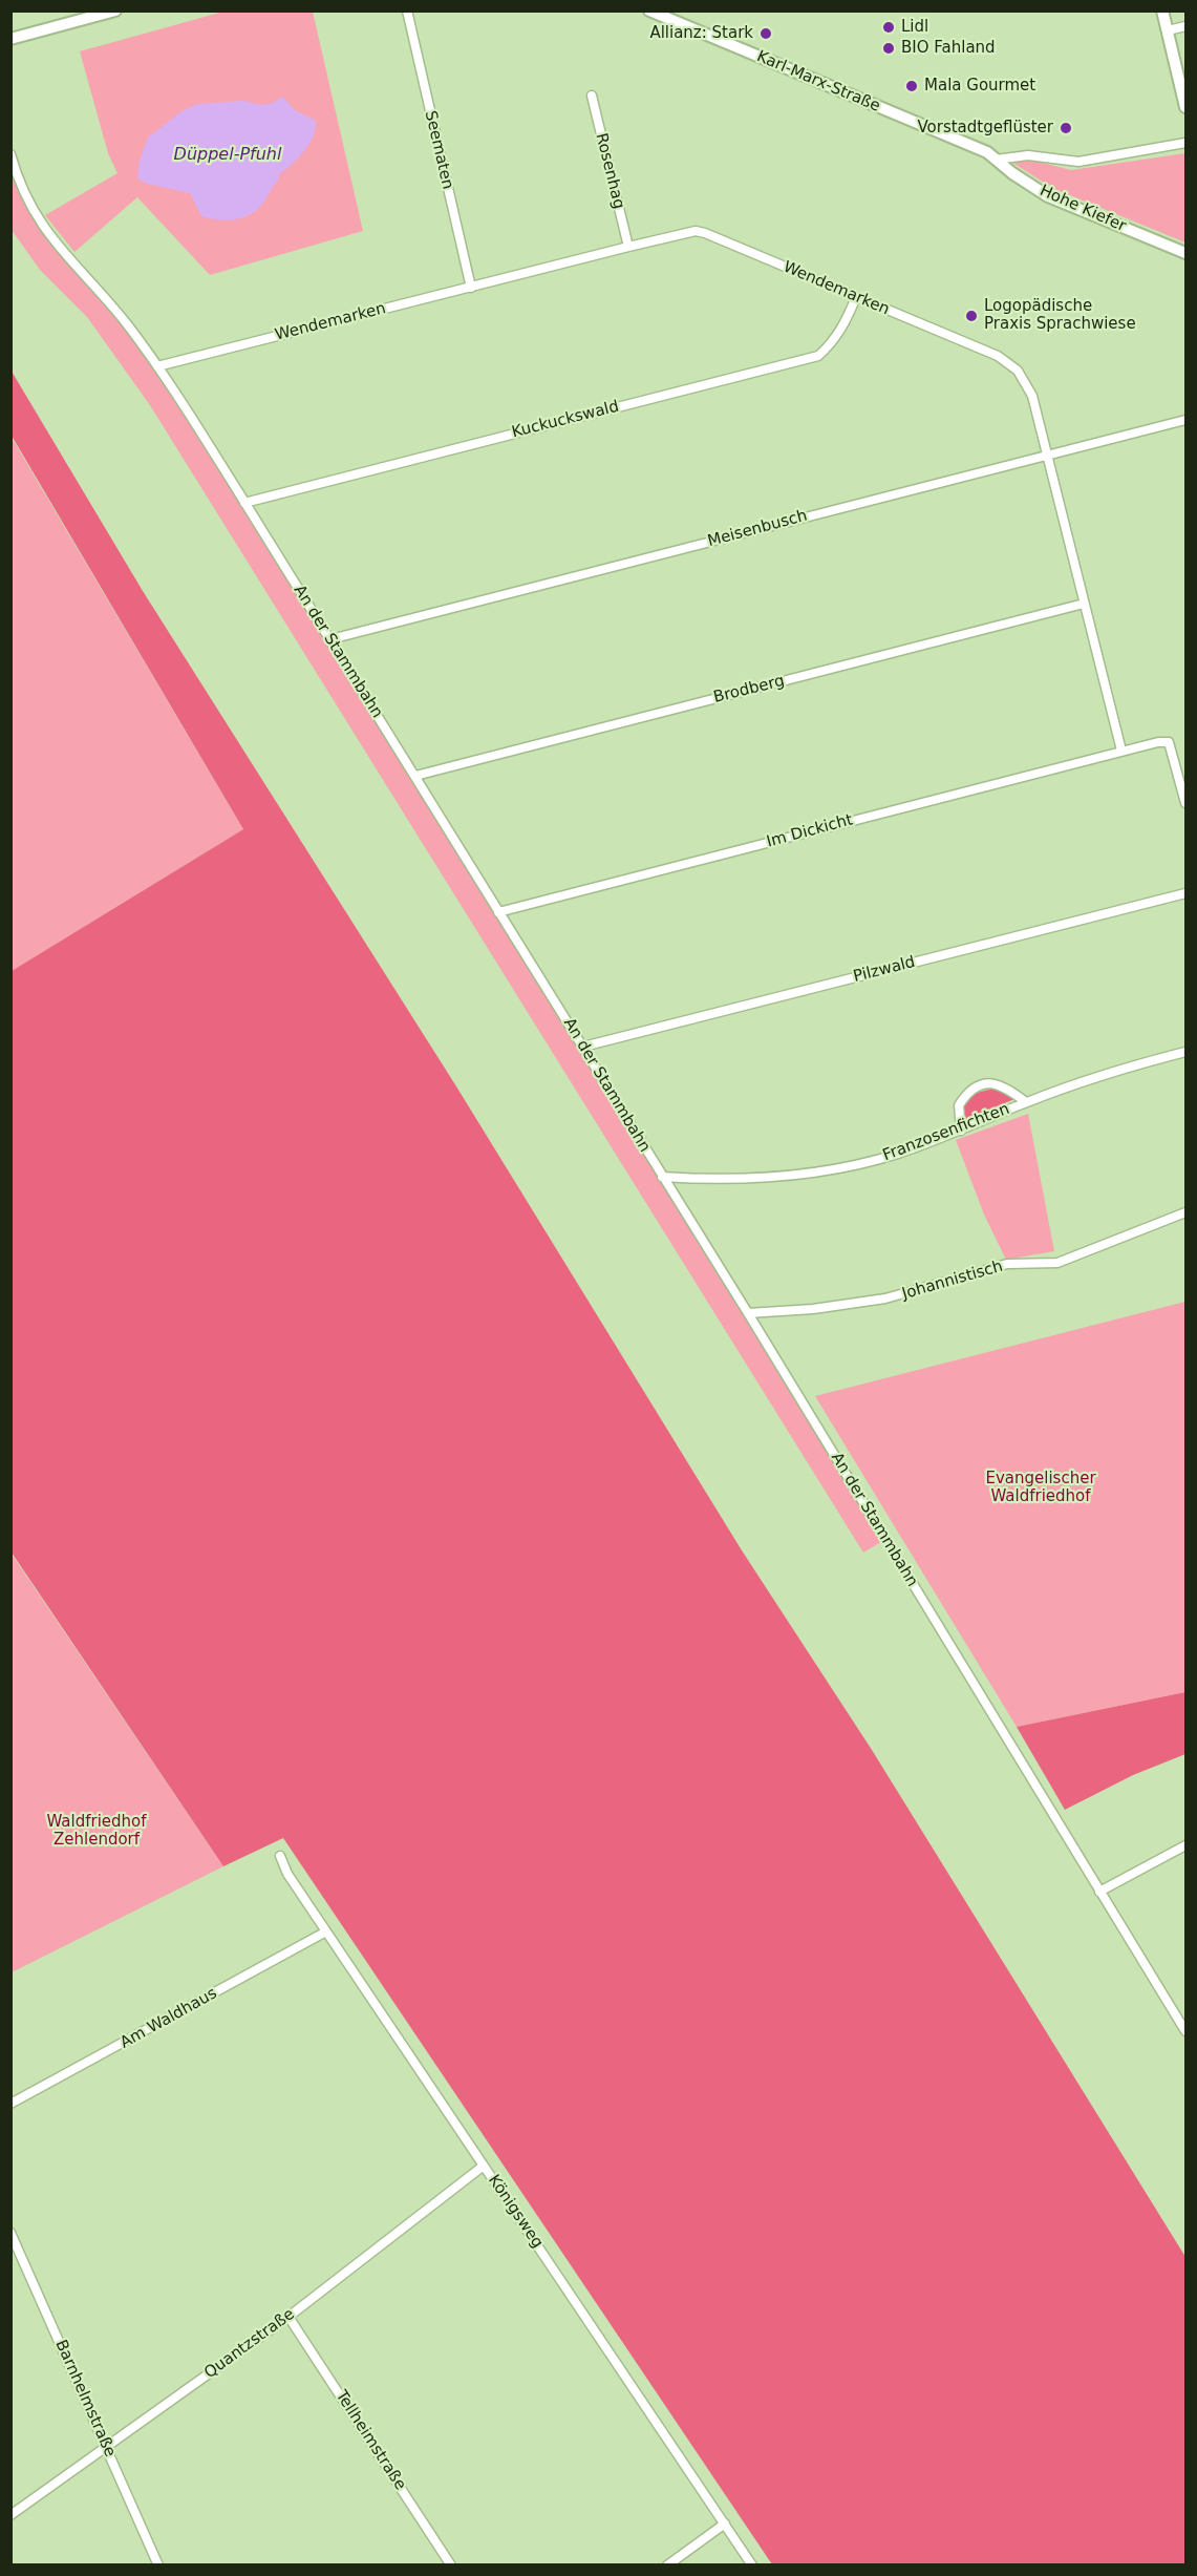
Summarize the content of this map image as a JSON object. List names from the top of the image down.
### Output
{
  "streets": {
    "street": [
      "Karl-Marx-Straße",
      "Seematen",
      "Rosenhag",
      "Hohe Kiefer",
      "Wendemarken",
      "Kuckuckswald",
      "Meisenbusch",
      "An der Stammbahn",
      "Brodberg",
      "Im Dickicht",
      "Pilzwald",
      "Franzosenfichten",
      "Johannistisch",
      "Am Waldhaus",
      "Königsweg",
      "Quantzstraße",
      "Barnhelmstraße",
      "Tellheimstraße"
    ]
  },
  "crossings": [
    ["Karl-Marx-Straße", "Hohe Kiefer"],
    ["Seematen", "Wendemarken"],
    ["Rosenhag", "Wendemarken"],
    ["Wendemarken", "Kuckuckswald"],
    ["Wendemarken", "Meisenbusch"],
    ["Wendemarken", "An der Stammbahn"],
    ["Wendemarken", "Brodberg"],
    ["Wendemarken", "Im Dickicht"],
    ["Kuckuckswald", "An der Stammbahn"],
    ["Meisenbusch", "An der Stammbahn"],
    ["An der Stammbahn", "Brodberg"],
    ["An der Stammbahn", "Im Dickicht"],
    ["An der Stammbahn", "Pilzwald"],
    ["An der Stammbahn", "Franzosenfichten"],
    ["An der Stammbahn", "Johannistisch"],
    ["Am Waldhaus", "Königsweg"],
    ["Königsweg", "Quantzstraße"],
    ["Quantzstraße", "Barnhelmstraße"],
    ["Quantzstraße", "Tellheimstraße"]
  ],
  "water": ["Düppel-Pfuhl"],
  "parks": ["Evangelischer Waldfriedhof", "Waldfriedhof Zehlendorf"],
  "places": [
    "Lidl",
    "Allianz: Stark",
    "BIO Fahland",
    "Mala Gourmet",
    "Vorstadtgeflüster",
    "Logopädische Praxis Sprachwiese"
  ]
}
